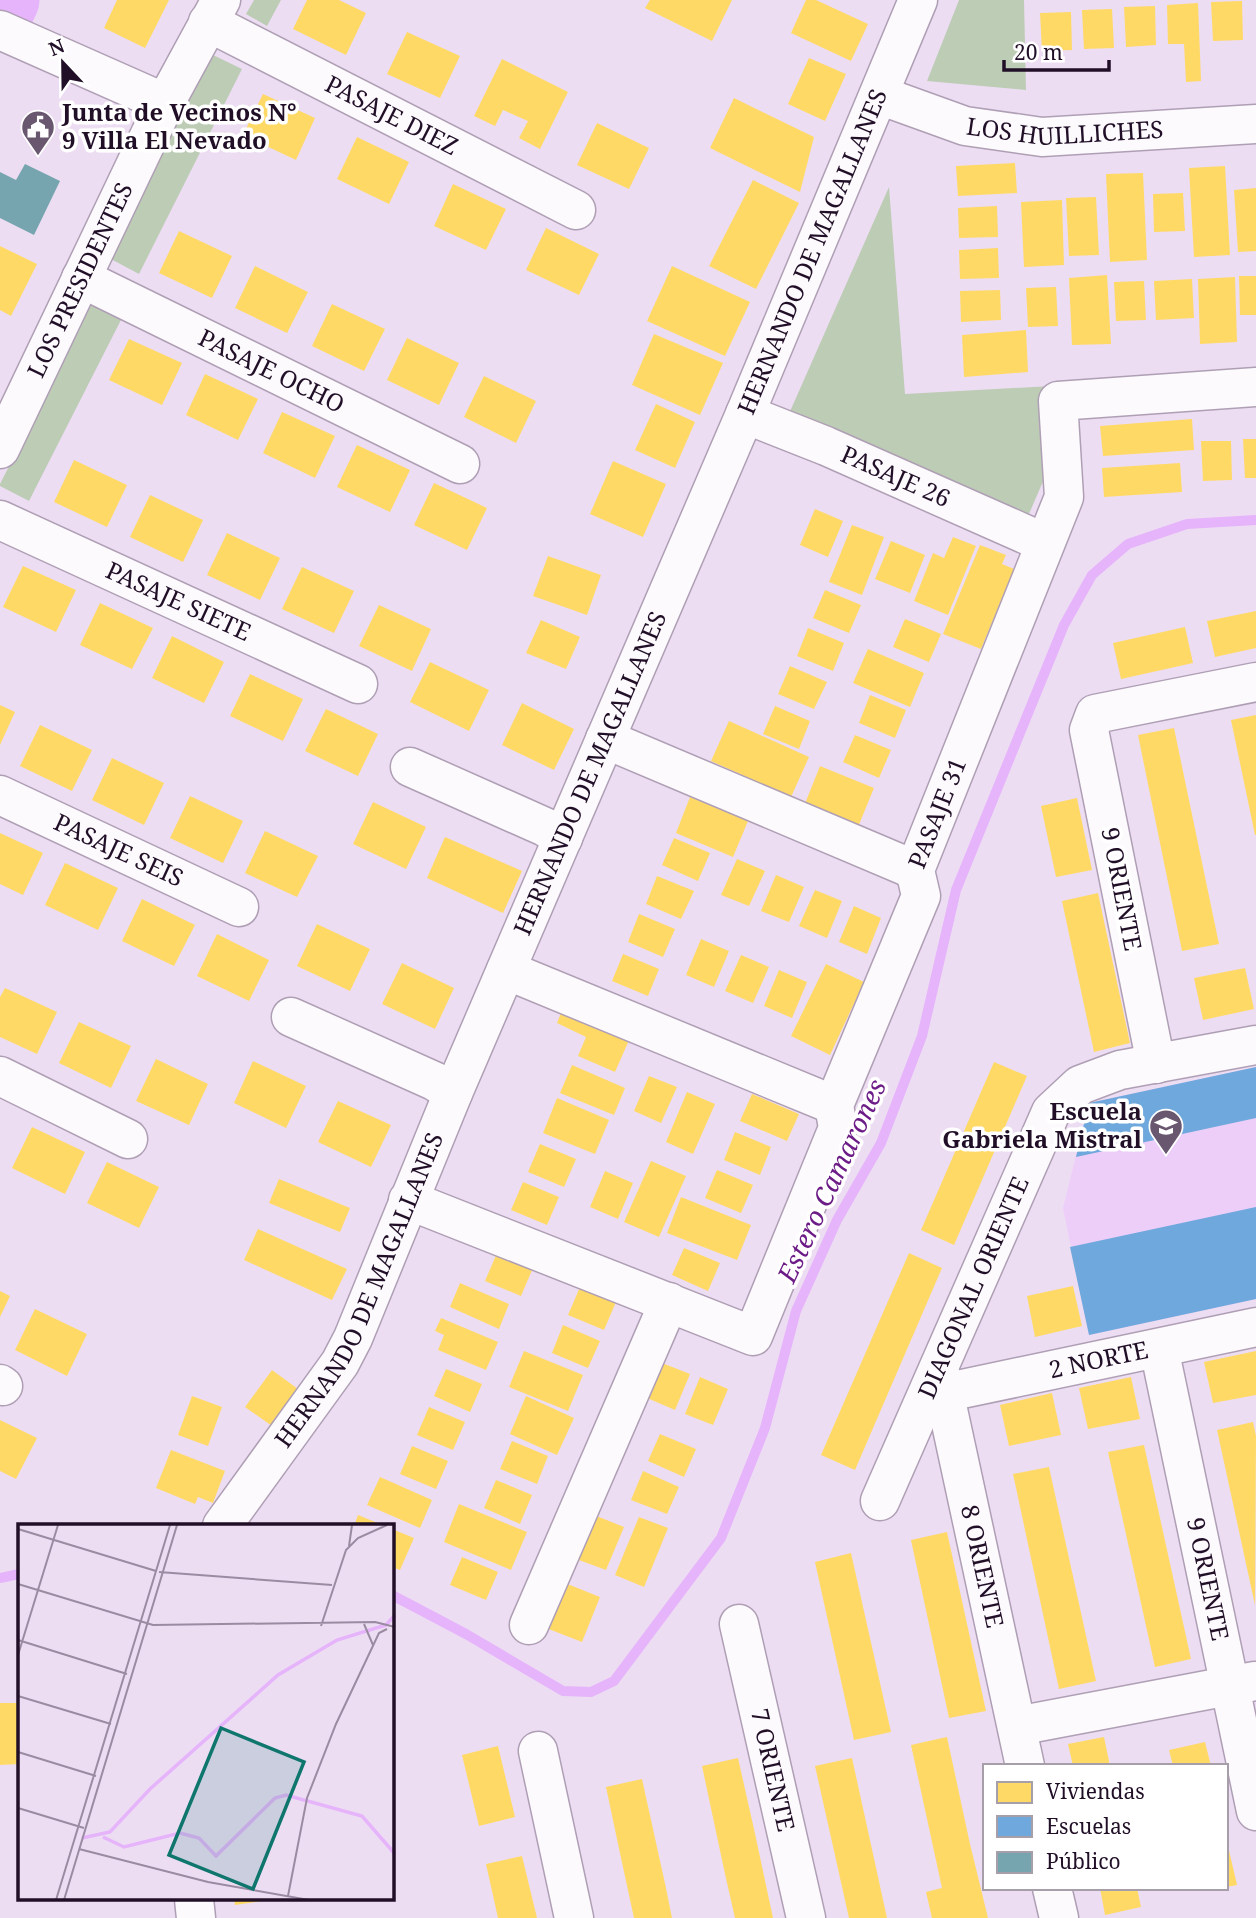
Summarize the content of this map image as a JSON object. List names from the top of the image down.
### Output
{
  "streets": {
    "street": [
      "PASAJE DIEZ",
      "LOS HUILLICHES",
      "HERNANDO DE MAGALLANES",
      "LOS PRESIDENTES",
      "PASAJE OCHO",
      "PASAJE 26",
      "PASAJE SIETE",
      "PASAJE 31",
      "PASAJE SEIS",
      "9 ORIENTE",
      "DIAGONAL ORIENTE",
      "2 NORTE",
      "8 ORIENTE",
      "7 ORIENTE"
    ]
  },
  "crossings": [
    ["PASAJE DIEZ", "LOS PRESIDENTES"],
    ["LOS HUILLICHES", "HERNANDO DE MAGALLANES"],
    ["HERNANDO DE MAGALLANES", "PASAJE 26"],
    ["LOS PRESIDENTES", "PASAJE OCHO"],
    ["PASAJE 26", "PASAJE 31"],
    ["9 ORIENTE", "DIAGONAL ORIENTE"],
    ["9 ORIENTE", "2 NORTE"],
    ["DIAGONAL ORIENTE", "2 NORTE"],
    ["DIAGONAL ORIENTE", "8 ORIENTE"],
    ["2 NORTE", "8 ORIENTE"]
  ],
  "water": ["Estero Camarones"],
  "places": {
    "public building": ["Junta de Vecinos N° 9 Villa El Nevado"],
    "school or university": ["Escuela Gabriela Mistral"]
  },
  "legend": ["Viviendas", "Escuelas", "Público"],
  "scale_bar": "20 m",
  "north": "top"
}
